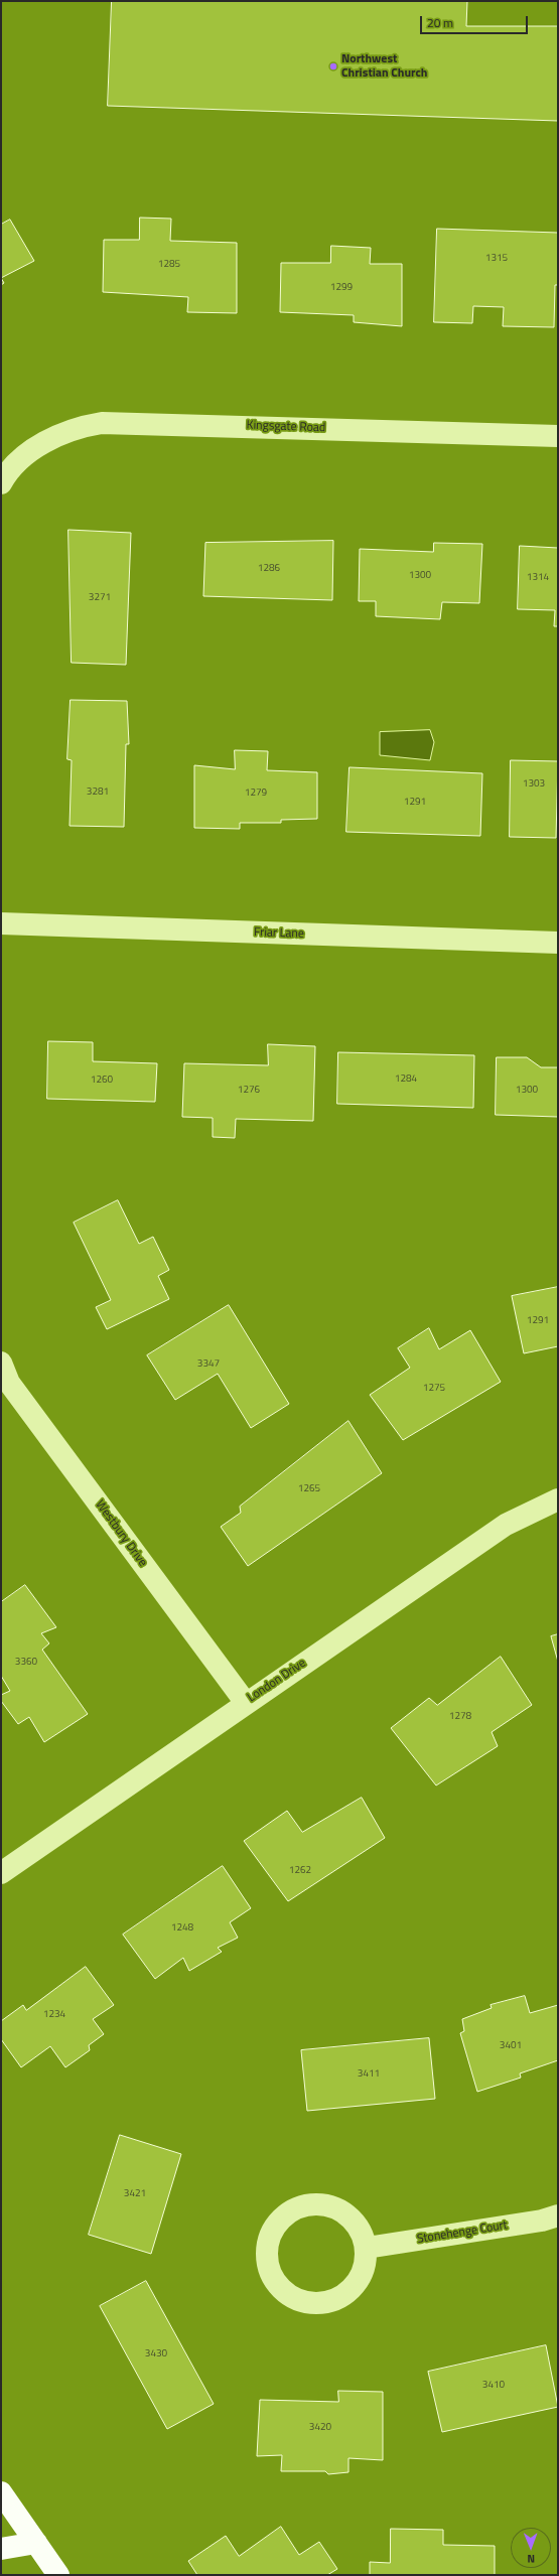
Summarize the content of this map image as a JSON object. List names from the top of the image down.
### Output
{
  "streets": {
    "street": [
      "Kingsgate Road",
      "Friar Lane",
      "Westbury Drive",
      "London Drive",
      "Stonehenge Court"
    ]
  },
  "crossings": [
    ["Westbury Drive", "London Drive"]
  ],
  "places": ["Northwest Christian Church"],
  "house_numbers": [
    "1315",
    "1285",
    "1299",
    "1286",
    "1300",
    "1314",
    "3271",
    "1303",
    "3281",
    "1279",
    "1291",
    "1284",
    "1260",
    "1276",
    "1300",
    "1291",
    "3347",
    "1275",
    "1265",
    "3360",
    "1278",
    "1262",
    "1248",
    "1234",
    "3401",
    "3411",
    "3421",
    "3430",
    "3410",
    "3420"
  ],
  "scale_bar": "20 m",
  "north": "bottom"
}
